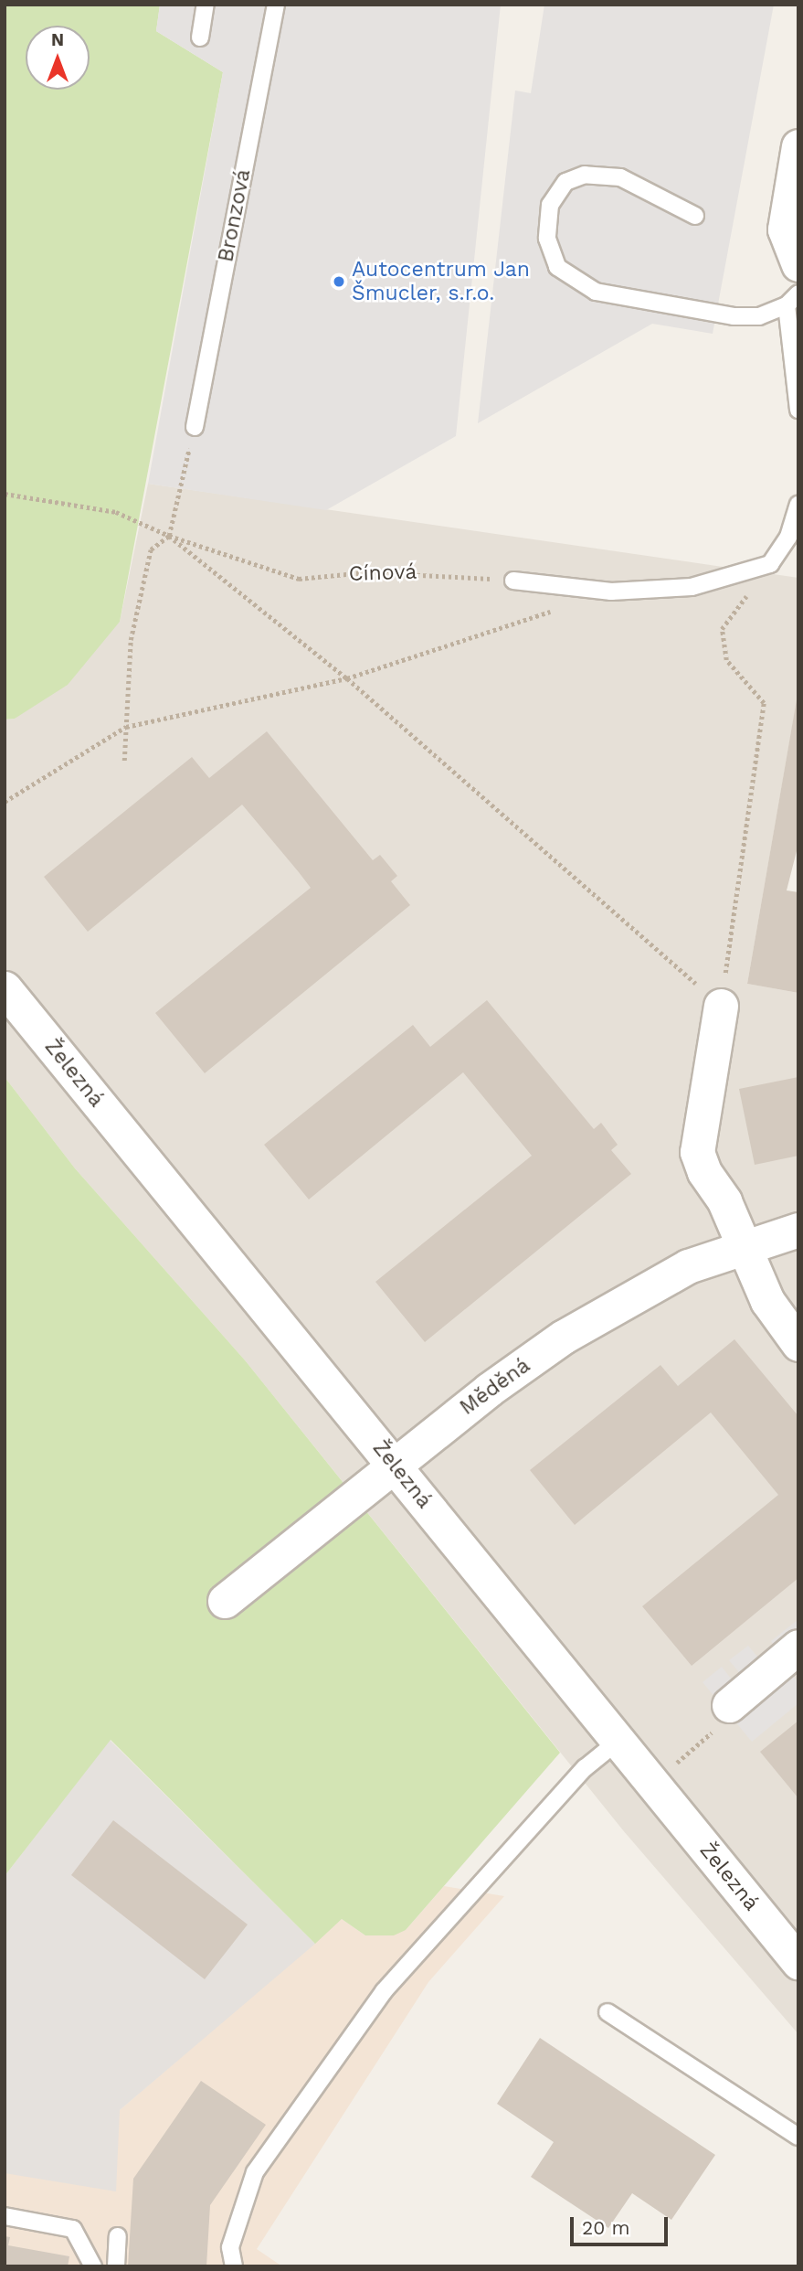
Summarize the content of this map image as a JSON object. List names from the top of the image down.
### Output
{
  "streets": {
    "street": ["Železná", "Měděná"],
    "lane": ["Bronzová"],
    "path": ["Cínová"]
  },
  "crossings": [
    ["Železná", "Měděná"]
  ],
  "places": ["Autocentrum Jan Šmucler, s.r.o."],
  "scale_bar": "20 m",
  "north": "top"
}
